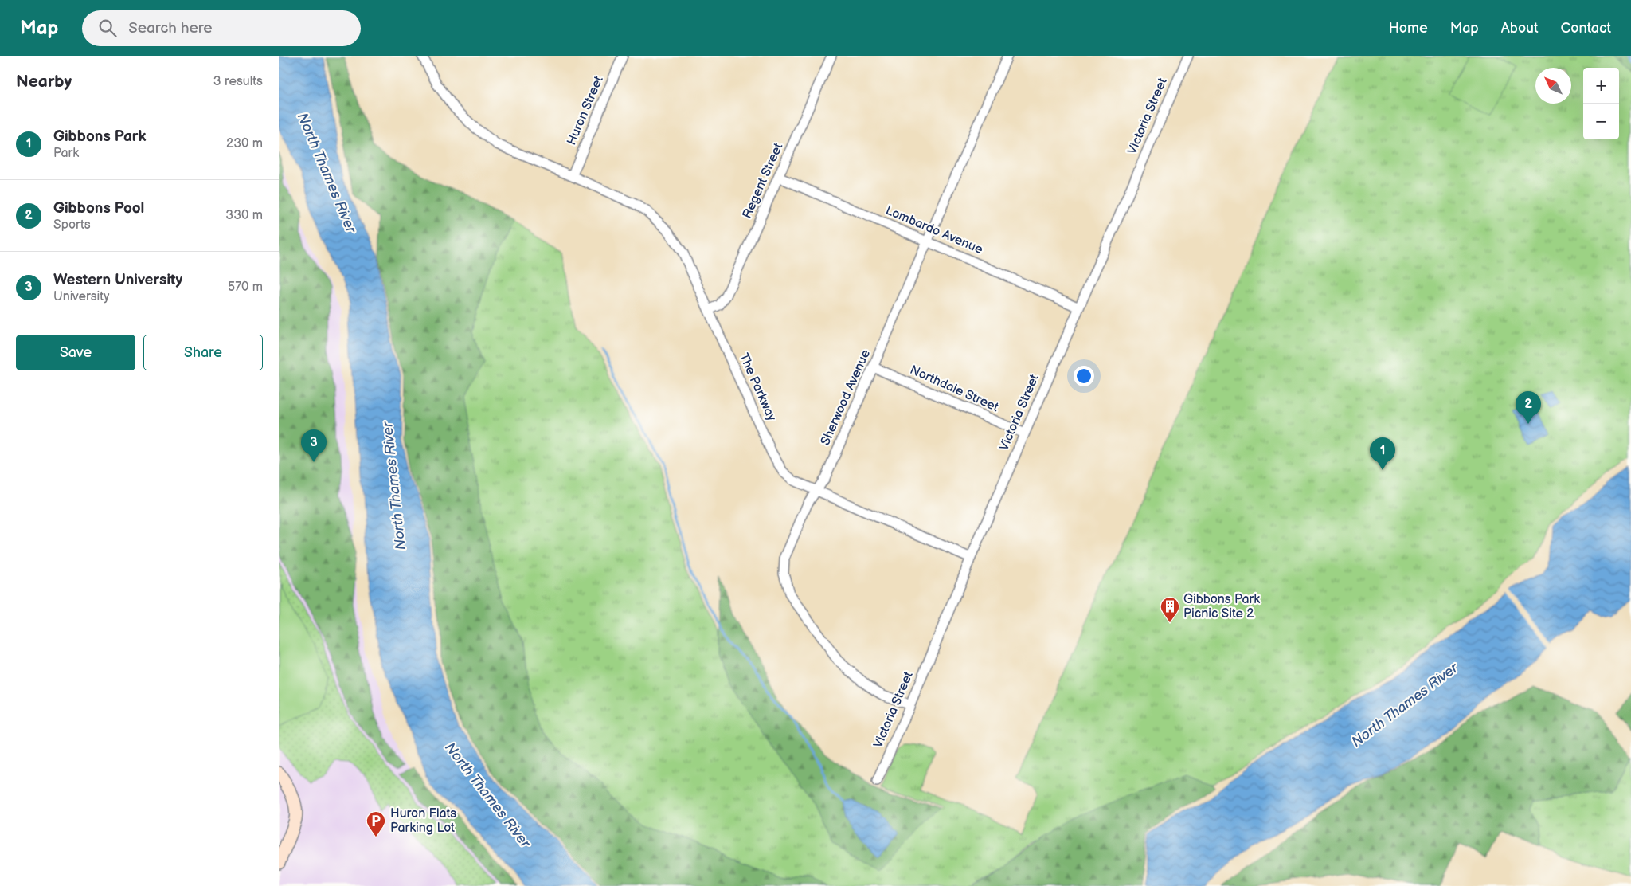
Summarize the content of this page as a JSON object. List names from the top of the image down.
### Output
{
  "streets": {
    "street": [
      "Huron Street",
      "Victoria Street",
      "Regent Street",
      "Lombardo Avenue",
      "The Parkway",
      "Northdale Street",
      "Sherwood Avenue"
    ]
  },
  "crossings": [
    ["Huron Street", "The Parkway"],
    ["Victoria Street", "Lombardo Avenue"],
    ["Victoria Street", "The Parkway"],
    ["Victoria Street", "Northdale Street"],
    ["Victoria Street", "Sherwood Avenue"],
    ["Regent Street", "Lombardo Avenue"],
    ["Regent Street", "The Parkway"],
    ["Lombardo Avenue", "Sherwood Avenue"],
    ["The Parkway", "Sherwood Avenue"],
    ["Northdale Street", "Sherwood Avenue"]
  ],
  "water": ["North Thames River"],
  "places": {
    "building": ["Gibbons Park Picnic Site 2"],
    "parking": ["Huron Flats Parking Lot"]
  },
  "north": "top left",
  "page": {
    "header": "Map",
    "search": "Search here",
    "nav": [
      "Home",
      "Map",
      "About",
      "Contact"
    ],
    "heading": ["Nearby", "3 results"],
    "map_buttons": ["+", "−"],
    "list": [
      {
        "mark": "1",
        "name": "Gibbons Park",
        "note": "Park",
        "value": "230 m"
      },
      {
        "mark": "2",
        "name": "Gibbons Pool",
        "note": "Sports",
        "value": "330 m"
      },
      {
        "mark": "3",
        "name": "Western University",
        "note": "University",
        "value": "570 m"
      }
    ],
    "buttons": ["Save", "Share"],
    "pins": ["2", "3", "1"]
  }
}
